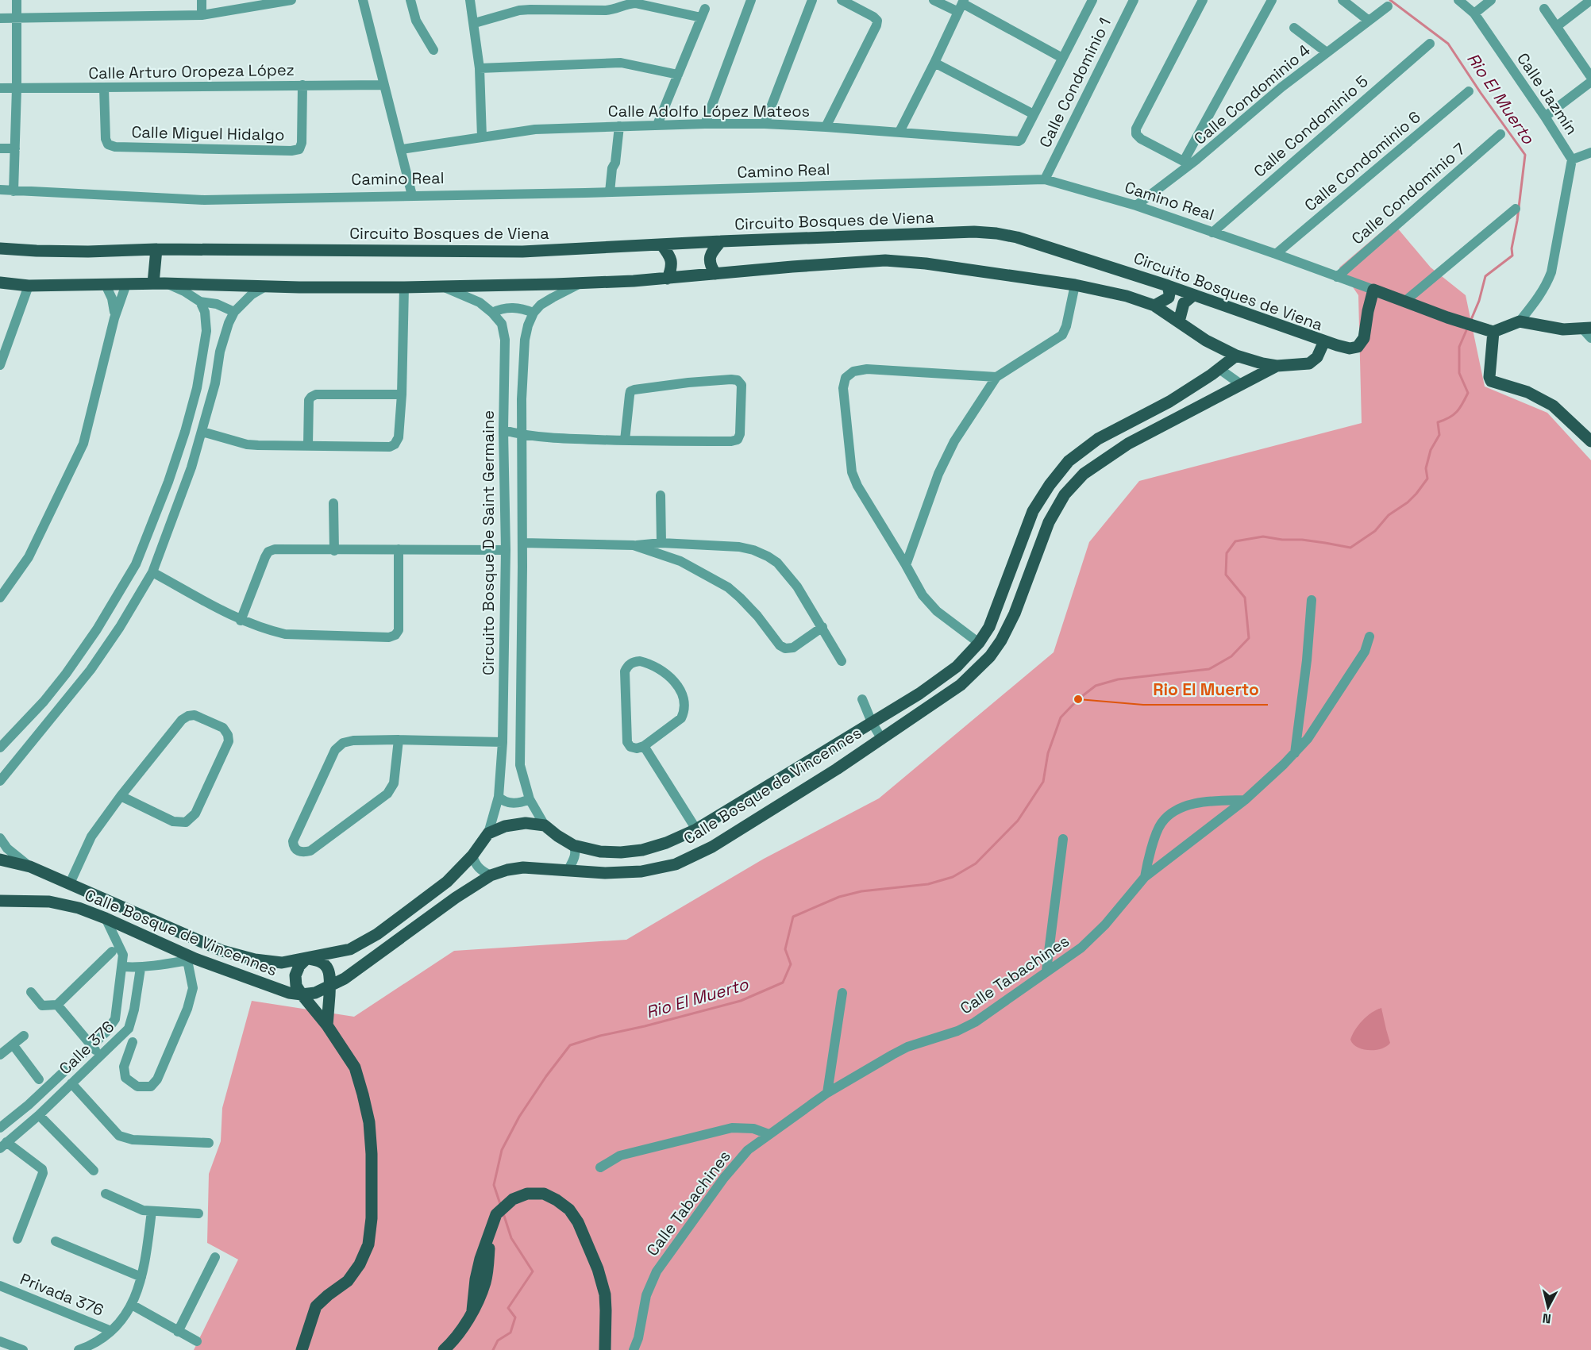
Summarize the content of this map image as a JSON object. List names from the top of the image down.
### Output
{
  "streets": {
    "main road": ["Camino Real", "Circuito Bosques de Viena", "Calle Bosque de Vincennes"],
    "street": [
      "Calle Arturo Oropeza López",
      "Calle Condominio 1",
      "Calle Jazmín",
      "Calle Condominio 4",
      "Calle Adolfo López Mateos",
      "Calle Condominio 5",
      "Calle Miguel Hidalgo",
      "Calle Condominio 6",
      "Calle Condominio 7",
      "Circuito Bosque De Saint Germaine",
      "Calle Tabachines",
      "Calle 376",
      "Privada 376"
    ]
  },
  "crossings": [
    ["Calle Arturo Oropeza López", "Calle Miguel Hidalgo"],
    ["Calle Condominio 1", "Camino Real"],
    ["Calle Condominio 4", "Camino Real"],
    ["Calle Condominio 5", "Camino Real"],
    ["Calle Condominio 6", "Camino Real"],
    ["Camino Real", "Calle Condominio 7"],
    ["Circuito Bosques de Viena", "Circuito Bosque De Saint Germaine"],
    ["Circuito Bosques de Viena", "Calle Bosque de Vincennes"],
    ["Circuito Bosque De Saint Germaine", "Calle Bosque de Vincennes"],
    ["Calle Bosque de Vincennes", "Calle 376"]
  ],
  "water": ["Rio El Muerto"],
  "places": ["Rio El Muerto"],
  "north": "bottom"
}
